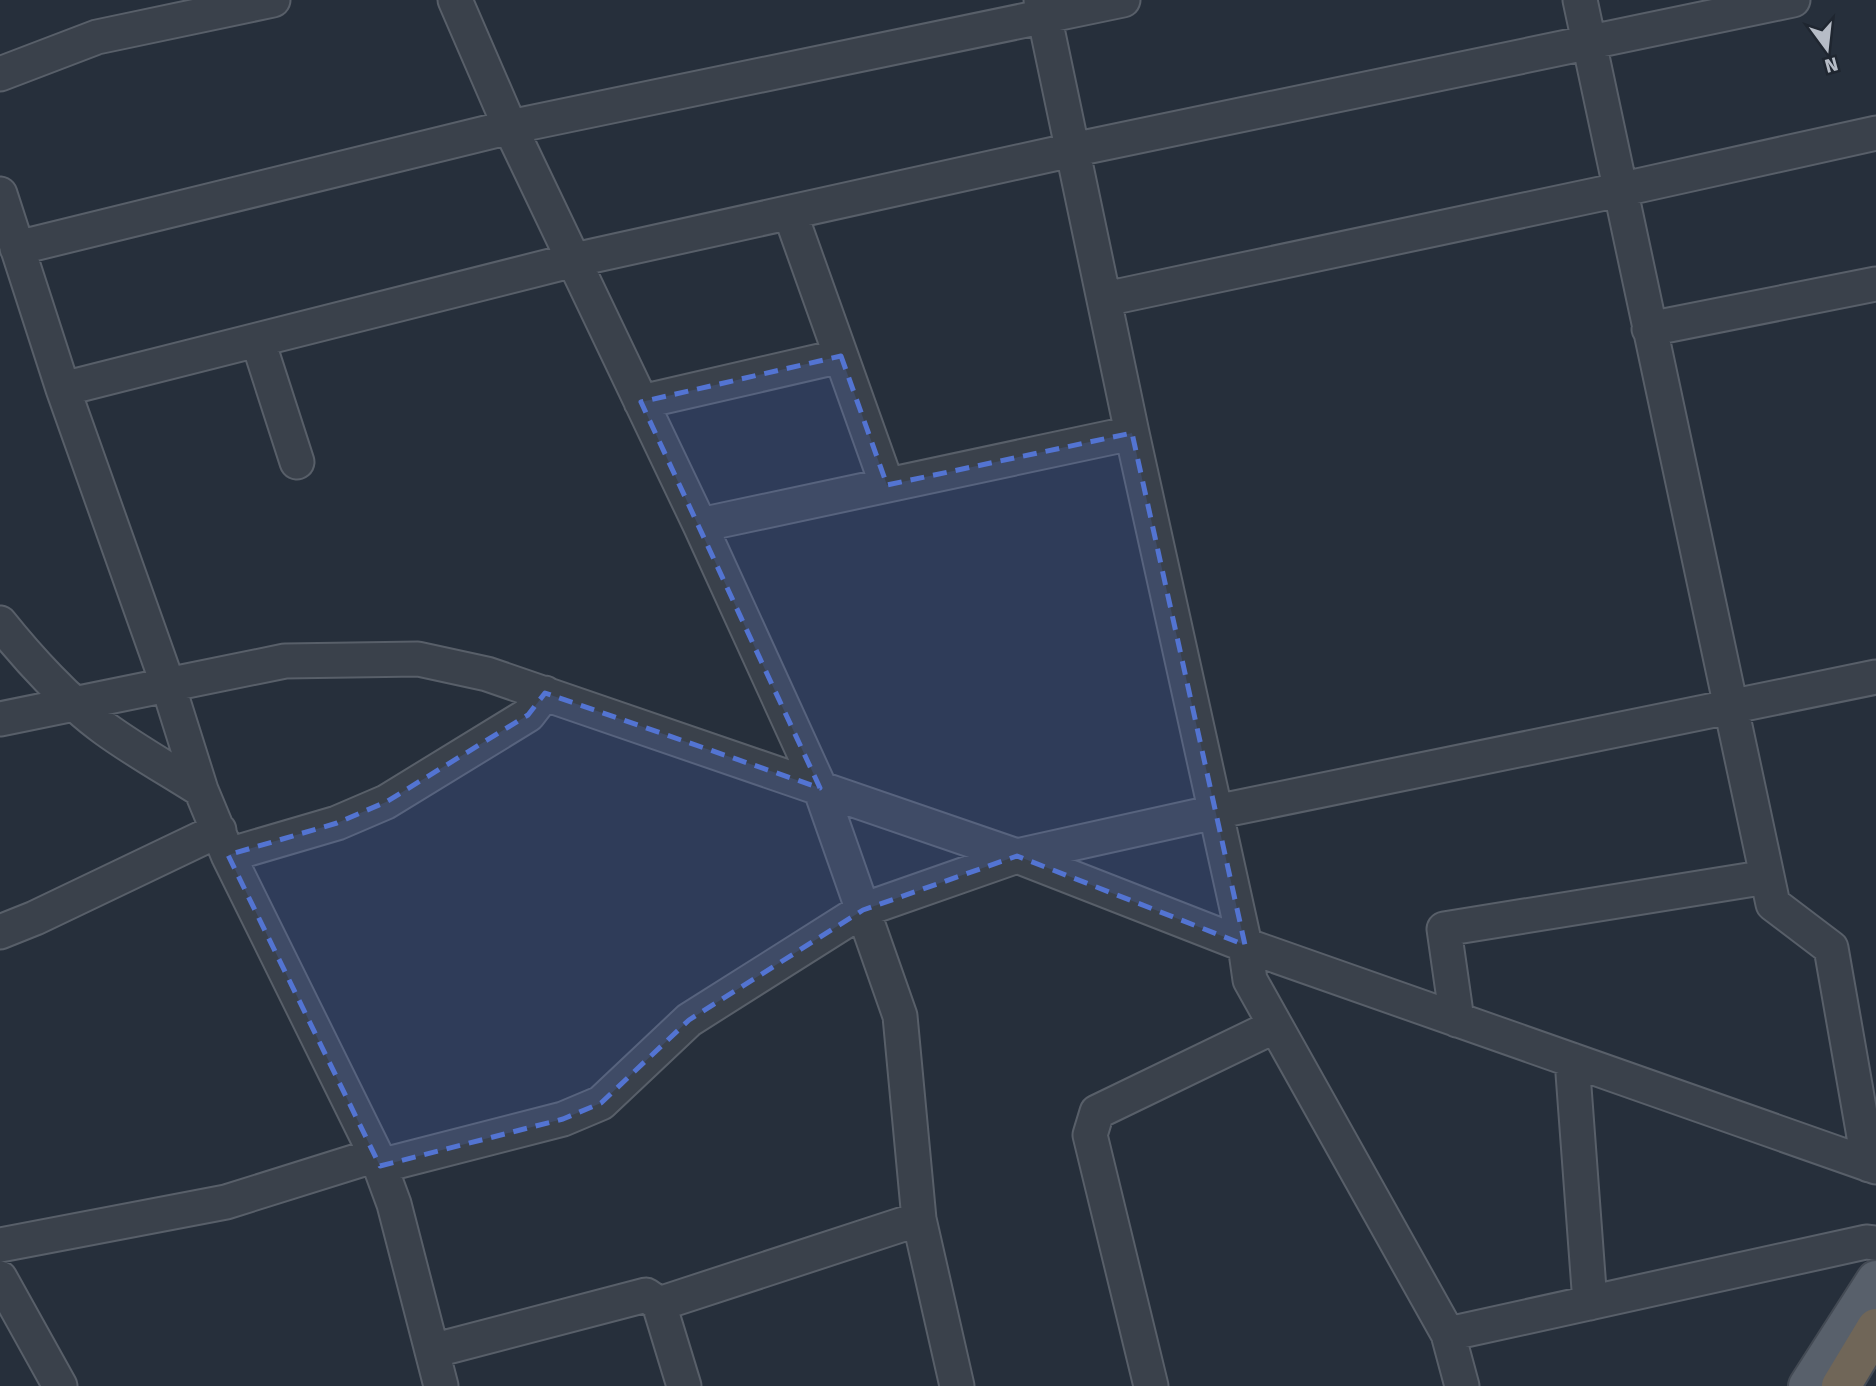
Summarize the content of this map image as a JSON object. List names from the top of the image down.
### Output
{
  "north": "bottom"
}
